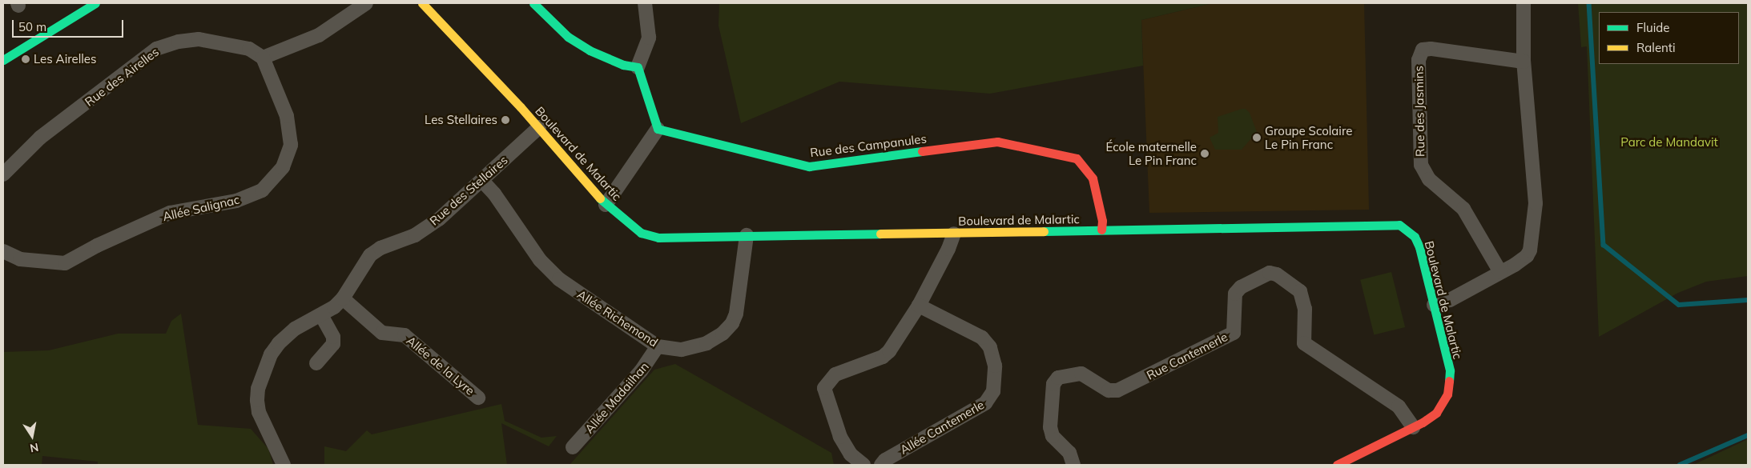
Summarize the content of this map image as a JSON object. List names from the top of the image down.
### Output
{
  "streets": {
    "street": [
      "Rue des Airelles",
      "Rue des Jasmins",
      "Rue des Campanules",
      "Boulevard de Malartic",
      "Rue des Stellaires",
      "Allée Salignac",
      "Allée Richemond",
      "Rue Cantemerle",
      "Allée de la Lyre",
      "Allée Madailhan",
      "Allée Cantemerle"
    ]
  },
  "crossings": [
    ["Rue des Airelles", "Allée Salignac"],
    ["Rue des Campanules", "Boulevard de Malartic"],
    ["Boulevard de Malartic", "Rue des Stellaires"],
    ["Boulevard de Malartic", "Allée Richemond"],
    ["Boulevard de Malartic", "Rue Cantemerle"],
    ["Rue des Stellaires", "Allée Richemond"],
    ["Rue des Stellaires", "Allée de la Lyre"],
    ["Allée Richemond", "Allée Madailhan"]
  ],
  "parks": ["Parc de Mandavit"],
  "places": [
    "Les Airelles",
    "Les Stellaires",
    "Groupe Scolaire Le Pin Franc",
    "École maternelle Le Pin Franc"
  ],
  "legend": ["Fluide", "Ralenti"],
  "scale_bar": "50 m",
  "north": "bottom"
}
